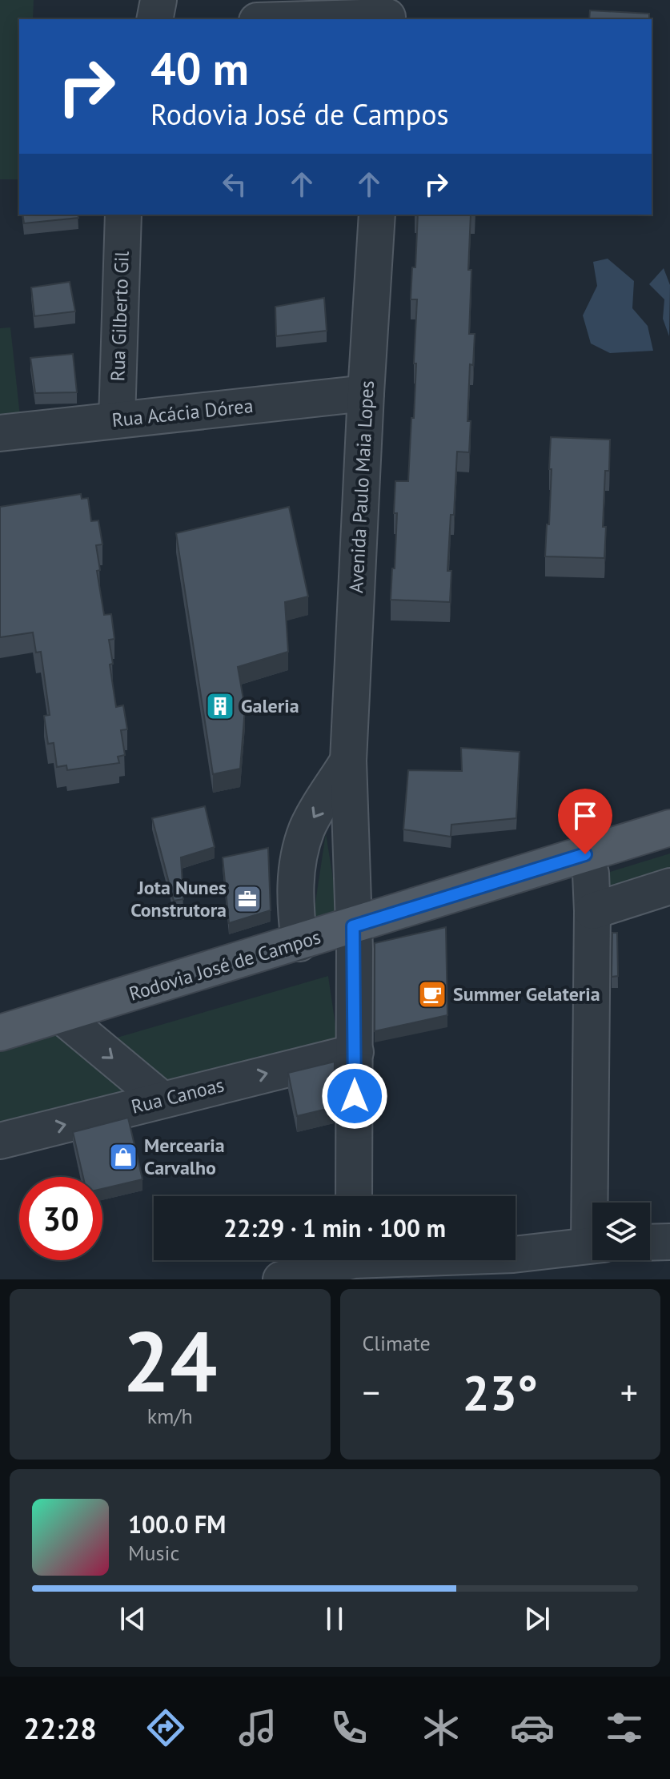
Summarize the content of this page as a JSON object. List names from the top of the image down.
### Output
{
  "streets": {
    "main road": ["Rodovia José de Campos"],
    "street": [
      "Rua Gilberto Gil",
      "Rua Acácia Dórea",
      "Avenida Paulo Maia Lopes",
      "Rua Canoas"
    ]
  },
  "crossings": [
    ["Rua Gilberto Gil", "Rua Acácia Dórea"],
    ["Rua Acácia Dórea", "Avenida Paulo Maia Lopes"],
    ["Avenida Paulo Maia Lopes", "Rodovia José de Campos"],
    ["Avenida Paulo Maia Lopes", "Rua Canoas"]
  ],
  "one_way": ["Rua Canoas"],
  "places": {
    "building": ["Galeria"],
    "office": ["Jota Nunes Construtora"],
    "cafe": ["Summer Gelateria"],
    "shop": ["Mercearia Carvalho"]
  },
  "page": {
    "turn": ["40 m", "Rodovia José de Campos"],
    "limit": "30",
    "trip": "22:29 · 1 min · 100 m",
    "tile": [
      ["24", "km/h"],
      "Climate"
    ],
    "heat": ["−", "23°", "+"],
    "song": ["100.0 FM", "Music"],
    "tabs": "22:28"
  }
}
